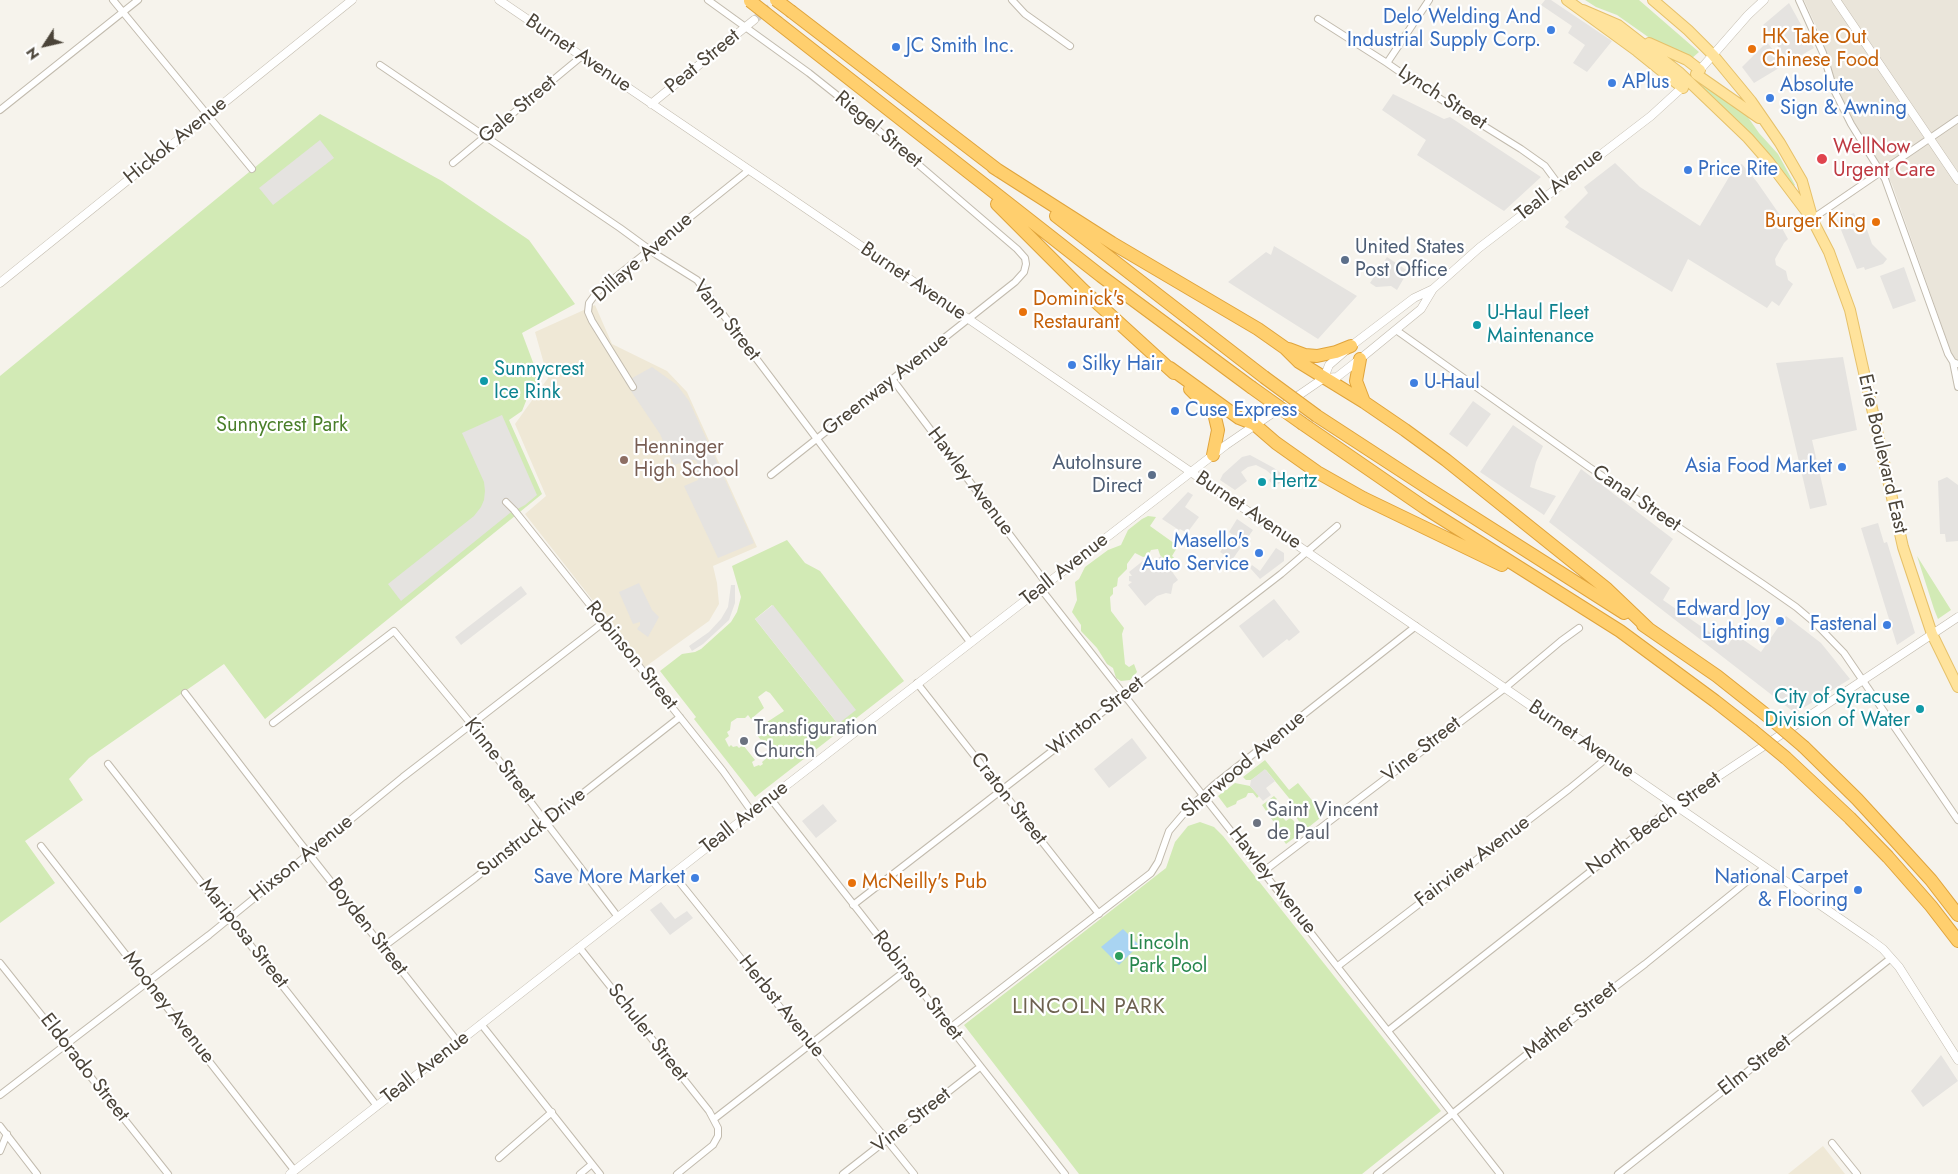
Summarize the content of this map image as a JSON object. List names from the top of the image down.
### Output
{
  "streets": {
    "main road": ["Erie Boulevard East"],
    "street": [
      "Burnet Avenue",
      "Peat Street",
      "Lynch Street",
      "Gale Street",
      "Riegel Street",
      "Hickok Avenue",
      "Teall Avenue",
      "Dillaye Avenue",
      "Vann Street",
      "Greenway Avenue",
      "Hawley Avenue",
      "Canal Street",
      "Robinson Street",
      "Winton Street",
      "Vine Street",
      "Kinne Street",
      "Sherwood Avenue",
      "Craton Street",
      "North Beech Street",
      "Sunstruck Drive",
      "Hixson Avenue",
      "Fairview Avenue",
      "Boyden Street",
      "Mariposa Street",
      "Herbst Avenue",
      "Mooney Avenue",
      "Mather Street",
      "Schuler Street",
      "Elm Street",
      "Eldorado Street"
    ]
  },
  "crossings": [
    ["Burnet Avenue", "Peat Street"],
    ["Burnet Avenue", "Gale Street"],
    ["Burnet Avenue", "Teall Avenue"],
    ["Burnet Avenue", "Dillaye Avenue"],
    ["Burnet Avenue", "Greenway Avenue"],
    ["Burnet Avenue", "Winton Street"],
    ["Burnet Avenue", "Vine Street"],
    ["Burnet Avenue", "Sherwood Avenue"],
    ["Burnet Avenue", "North Beech Street"],
    ["Burnet Avenue", "Fairview Avenue"],
    ["Burnet Avenue", "Mather Street"],
    ["Burnet Avenue", "Elm Street"],
    ["Peat Street", "Riegel Street"],
    ["Lynch Street", "Teall Avenue"],
    ["Gale Street", "Vann Street"],
    ["Riegel Street", "Greenway Avenue"],
    ["Teall Avenue", "Vann Street"],
    ["Teall Avenue", "Erie Boulevard East"],
    ["Teall Avenue", "Hawley Avenue"],
    ["Teall Avenue", "Canal Street"],
    ["Teall Avenue", "Robinson Street"],
    ["Teall Avenue", "Kinne Street"],
    ["Teall Avenue", "Craton Street"],
    ["Teall Avenue", "Boyden Street"],
    ["Teall Avenue", "Mariposa Street"],
    ["Teall Avenue", "Herbst Avenue"],
    ["Teall Avenue", "Mooney Avenue"],
    ["Teall Avenue", "Schuler Street"],
    ["Dillaye Avenue", "Vann Street"],
    ["Vann Street", "Greenway Avenue"],
    ["Greenway Avenue", "Hawley Avenue"],
    ["Erie Boulevard East", "North Beech Street"],
    ["Hawley Avenue", "Winton Street"],
    ["Hawley Avenue", "Vine Street"],
    ["Hawley Avenue", "Sherwood Avenue"],
    ["Hawley Avenue", "North Beech Street"],
    ["Hawley Avenue", "Fairview Avenue"],
    ["Hawley Avenue", "Mather Street"],
    ["Canal Street", "North Beech Street"],
    ["Robinson Street", "Winton Street"],
    ["Robinson Street", "Vine Street"],
    ["Robinson Street", "Sherwood Avenue"],
    ["Robinson Street", "Sunstruck Drive"],
    ["Robinson Street", "Hixson Avenue"],
    ["Winton Street", "Craton Street"],
    ["Vine Street", "Herbst Avenue"],
    ["Kinne Street", "Sunstruck Drive"],
    ["Kinne Street", "Hixson Avenue"],
    ["Sherwood Avenue", "Craton Street"],
    ["Sunstruck Drive", "Boyden Street"],
    ["Hixson Avenue", "Boyden Street"],
    ["Hixson Avenue", "Mariposa Street"],
    ["Hixson Avenue", "Mooney Avenue"],
    ["Hixson Avenue", "Eldorado Street"]
  ],
  "districts": ["LINCOLN PARK"],
  "parks": ["Sunnycrest Park"],
  "places": [
    "Delo Welding And Industrial Supply Corp.",
    "JC Smith Inc.",
    "HK Take Out Chinese Food",
    "APlus",
    "Absolute Sign & Awning",
    "WellNow Urgent Care",
    "Price Rite",
    "Burger King",
    "United States Post Office",
    "Dominick's Restaurant",
    "U-Haul Fleet Maintenance",
    "Silky Hair",
    "Sunnycrest Ice Rink",
    "U-Haul",
    "Cuse Express",
    "Henninger High School",
    "Asia Food Market",
    "AutoInsure Direct",
    "Hertz",
    "Masello's Auto Service",
    "Edward Joy Lighting",
    "Fastenal",
    "City of Syracuse Division of Water",
    "Transfiguration Church",
    "Saint Vincent de Paul",
    "Save More Market",
    "McNeilly's Pub",
    "National Carpet & Flooring",
    "Lincoln Park Pool"
  ],
  "north": "bottom left"
}
